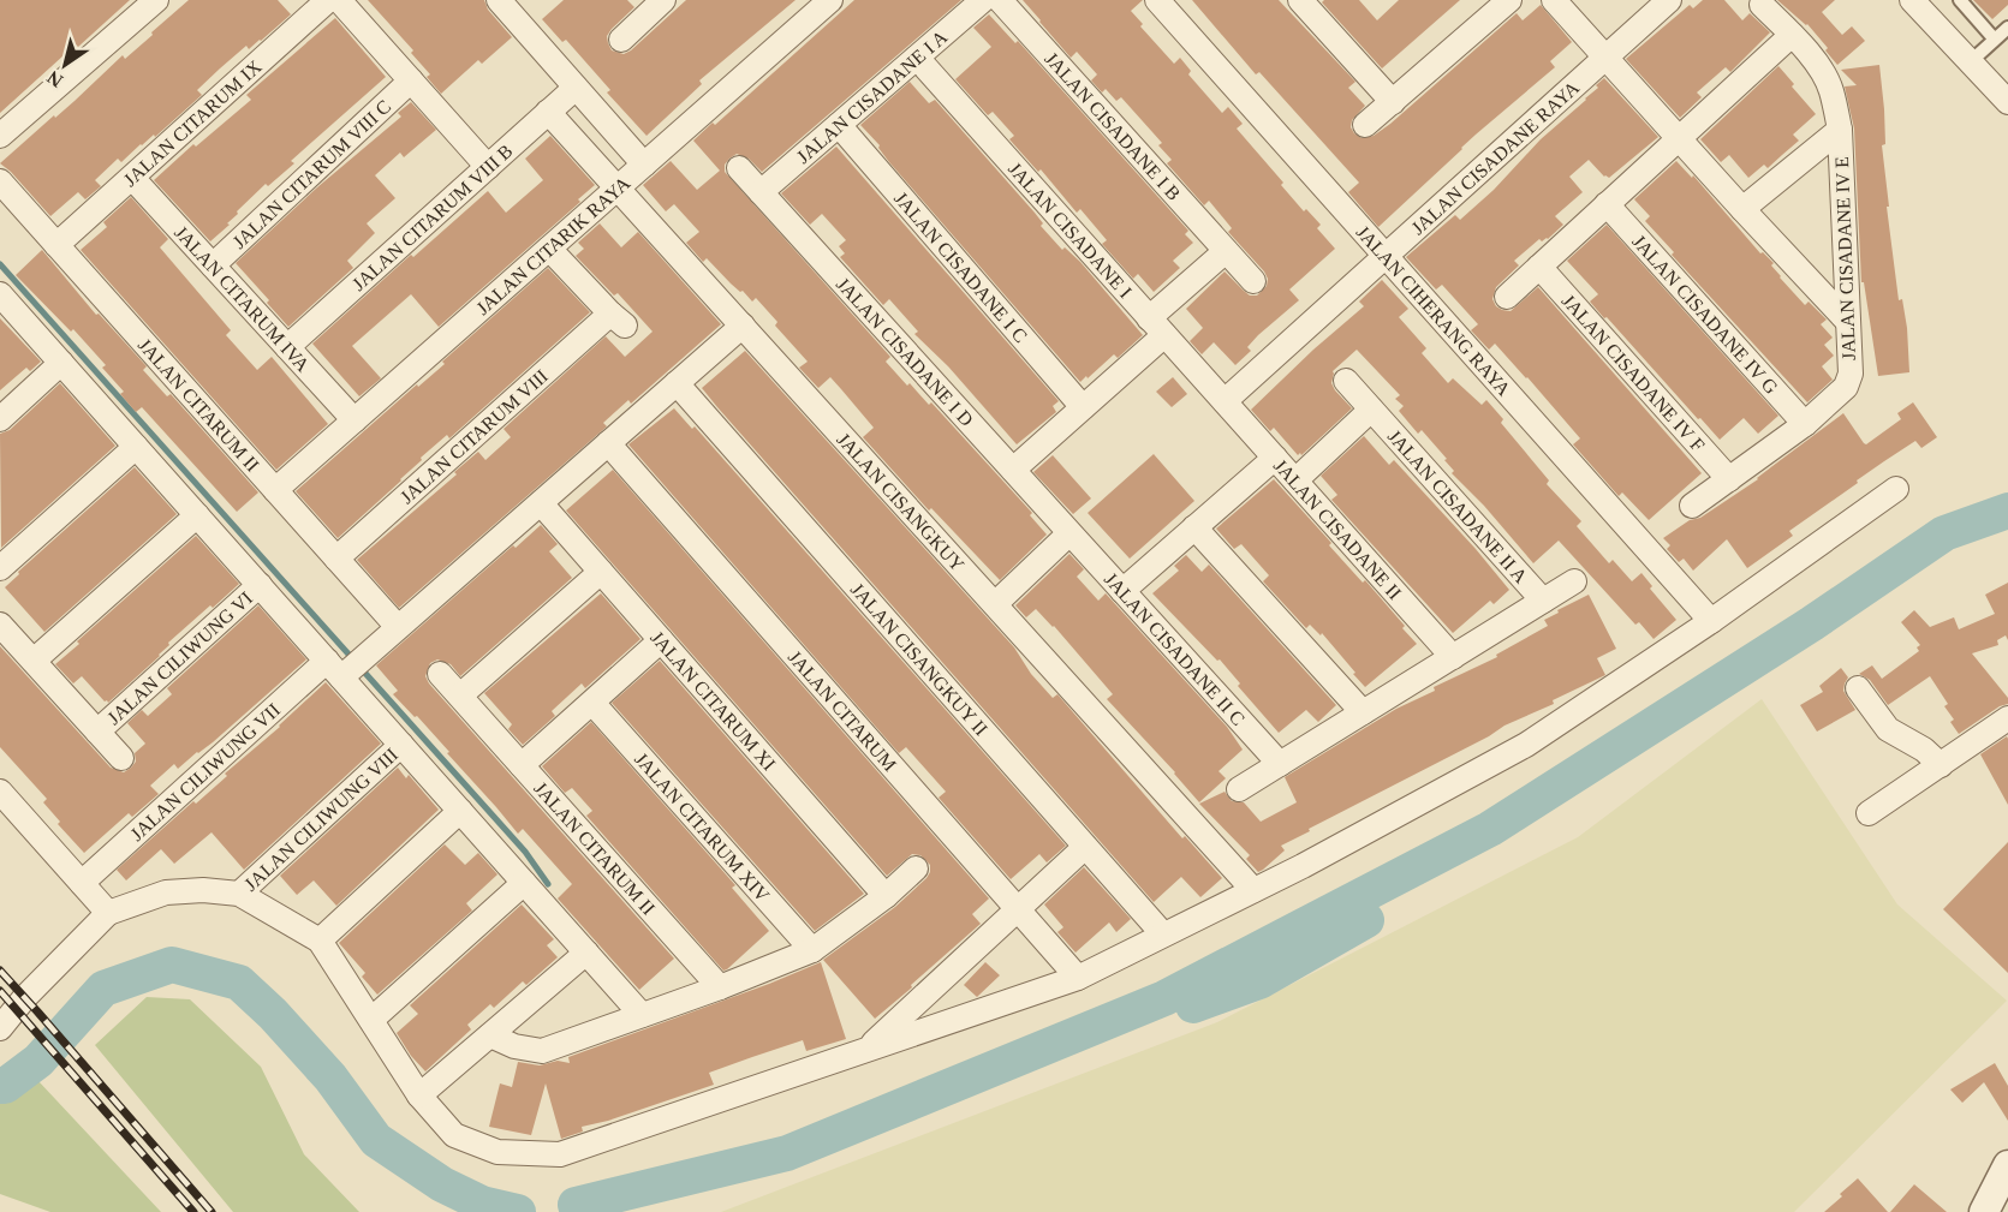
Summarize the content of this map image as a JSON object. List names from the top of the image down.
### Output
{
  "streets": {
    "street": [
      "JALAN CISADANE I A",
      "JALAN CITARUM IX",
      "JALAN CISADANE I B",
      "JALAN CISADANE RAYA",
      "JALAN CITARUM VIII C",
      "JALAN CITARUM VIII B",
      "JALAN CISADANE I",
      "JALAN CITARIK RAYA",
      "JALAN CISADANE IV E",
      "JALAN CISADANE I C",
      "JALAN CITARUM IVA",
      "JALAN CIHERANG RAYA",
      "JALAN CISADANE IV G",
      "JALAN CISADANE I D",
      "JALAN CISADANE IV F",
      "JALAN CITARUM II",
      "JALAN CITARUM VIII",
      "JALAN CISANGKUY",
      "JALAN CISADANE II A",
      "JALAN CISADANE II",
      "JALAN CISADANE II C",
      "JALAN CILIWUNG VI",
      "JALAN CISANGKUY II",
      "JALAN CITARUM XI",
      "JALAN CITARUM",
      "JALAN CILIWUNG VII",
      "JALAN CILIWUNG VIII",
      "JALAN CITARUM XIV"
    ]
  },
  "crossings": [
    ["JALAN CISADANE I A", "JALAN CISADANE I"],
    ["JALAN CISADANE I A", "JALAN CISADANE I C"],
    ["JALAN CISADANE I A", "JALAN CISADANE I D"],
    ["JALAN CITARUM IX", "JALAN CITARUM IVA"],
    ["JALAN CITARUM IX", "JALAN CITARUM II"],
    ["JALAN CISADANE RAYA", "JALAN CISADANE I"],
    ["JALAN CISADANE RAYA", "JALAN CIHERANG RAYA"],
    ["JALAN CISADANE RAYA", "JALAN CISADANE II"],
    ["JALAN CITARUM VIII C", "JALAN CITARUM IVA"],
    ["JALAN CITARUM VIII B", "JALAN CITARUM IVA"],
    ["JALAN CITARUM VIII B", "JALAN CISANGKUY"],
    ["JALAN CISADANE I", "JALAN CISADANE II"],
    ["JALAN CITARIK RAYA", "JALAN CITARUM IVA"],
    ["JALAN CITARIK RAYA", "JALAN CITARUM II"],
    ["JALAN CITARIK RAYA", "JALAN CITARUM VIII"],
    ["JALAN CITARIK RAYA", "JALAN CISANGKUY"],
    ["JALAN CISADANE IV E", "JALAN CISADANE IV G"],
    ["JALAN CISADANE IV E", "JALAN CISADANE IV F"],
    ["JALAN CISADANE I D", "JALAN CISADANE II C"],
    ["JALAN CITARUM II", "JALAN CITARUM VIII"],
    ["JALAN CITARUM II", "JALAN CILIWUNG VII"],
    ["JALAN CISANGKUY", "JALAN CILIWUNG VII"],
    ["JALAN CISADANE II A", "JALAN CISADANE II"],
    ["JALAN CISANGKUY II", "JALAN CILIWUNG VII"],
    ["JALAN CITARUM XI", "JALAN CILIWUNG VII"],
    ["JALAN CITARUM", "JALAN CILIWUNG VII"]
  ],
  "north": "bottom left"
}
